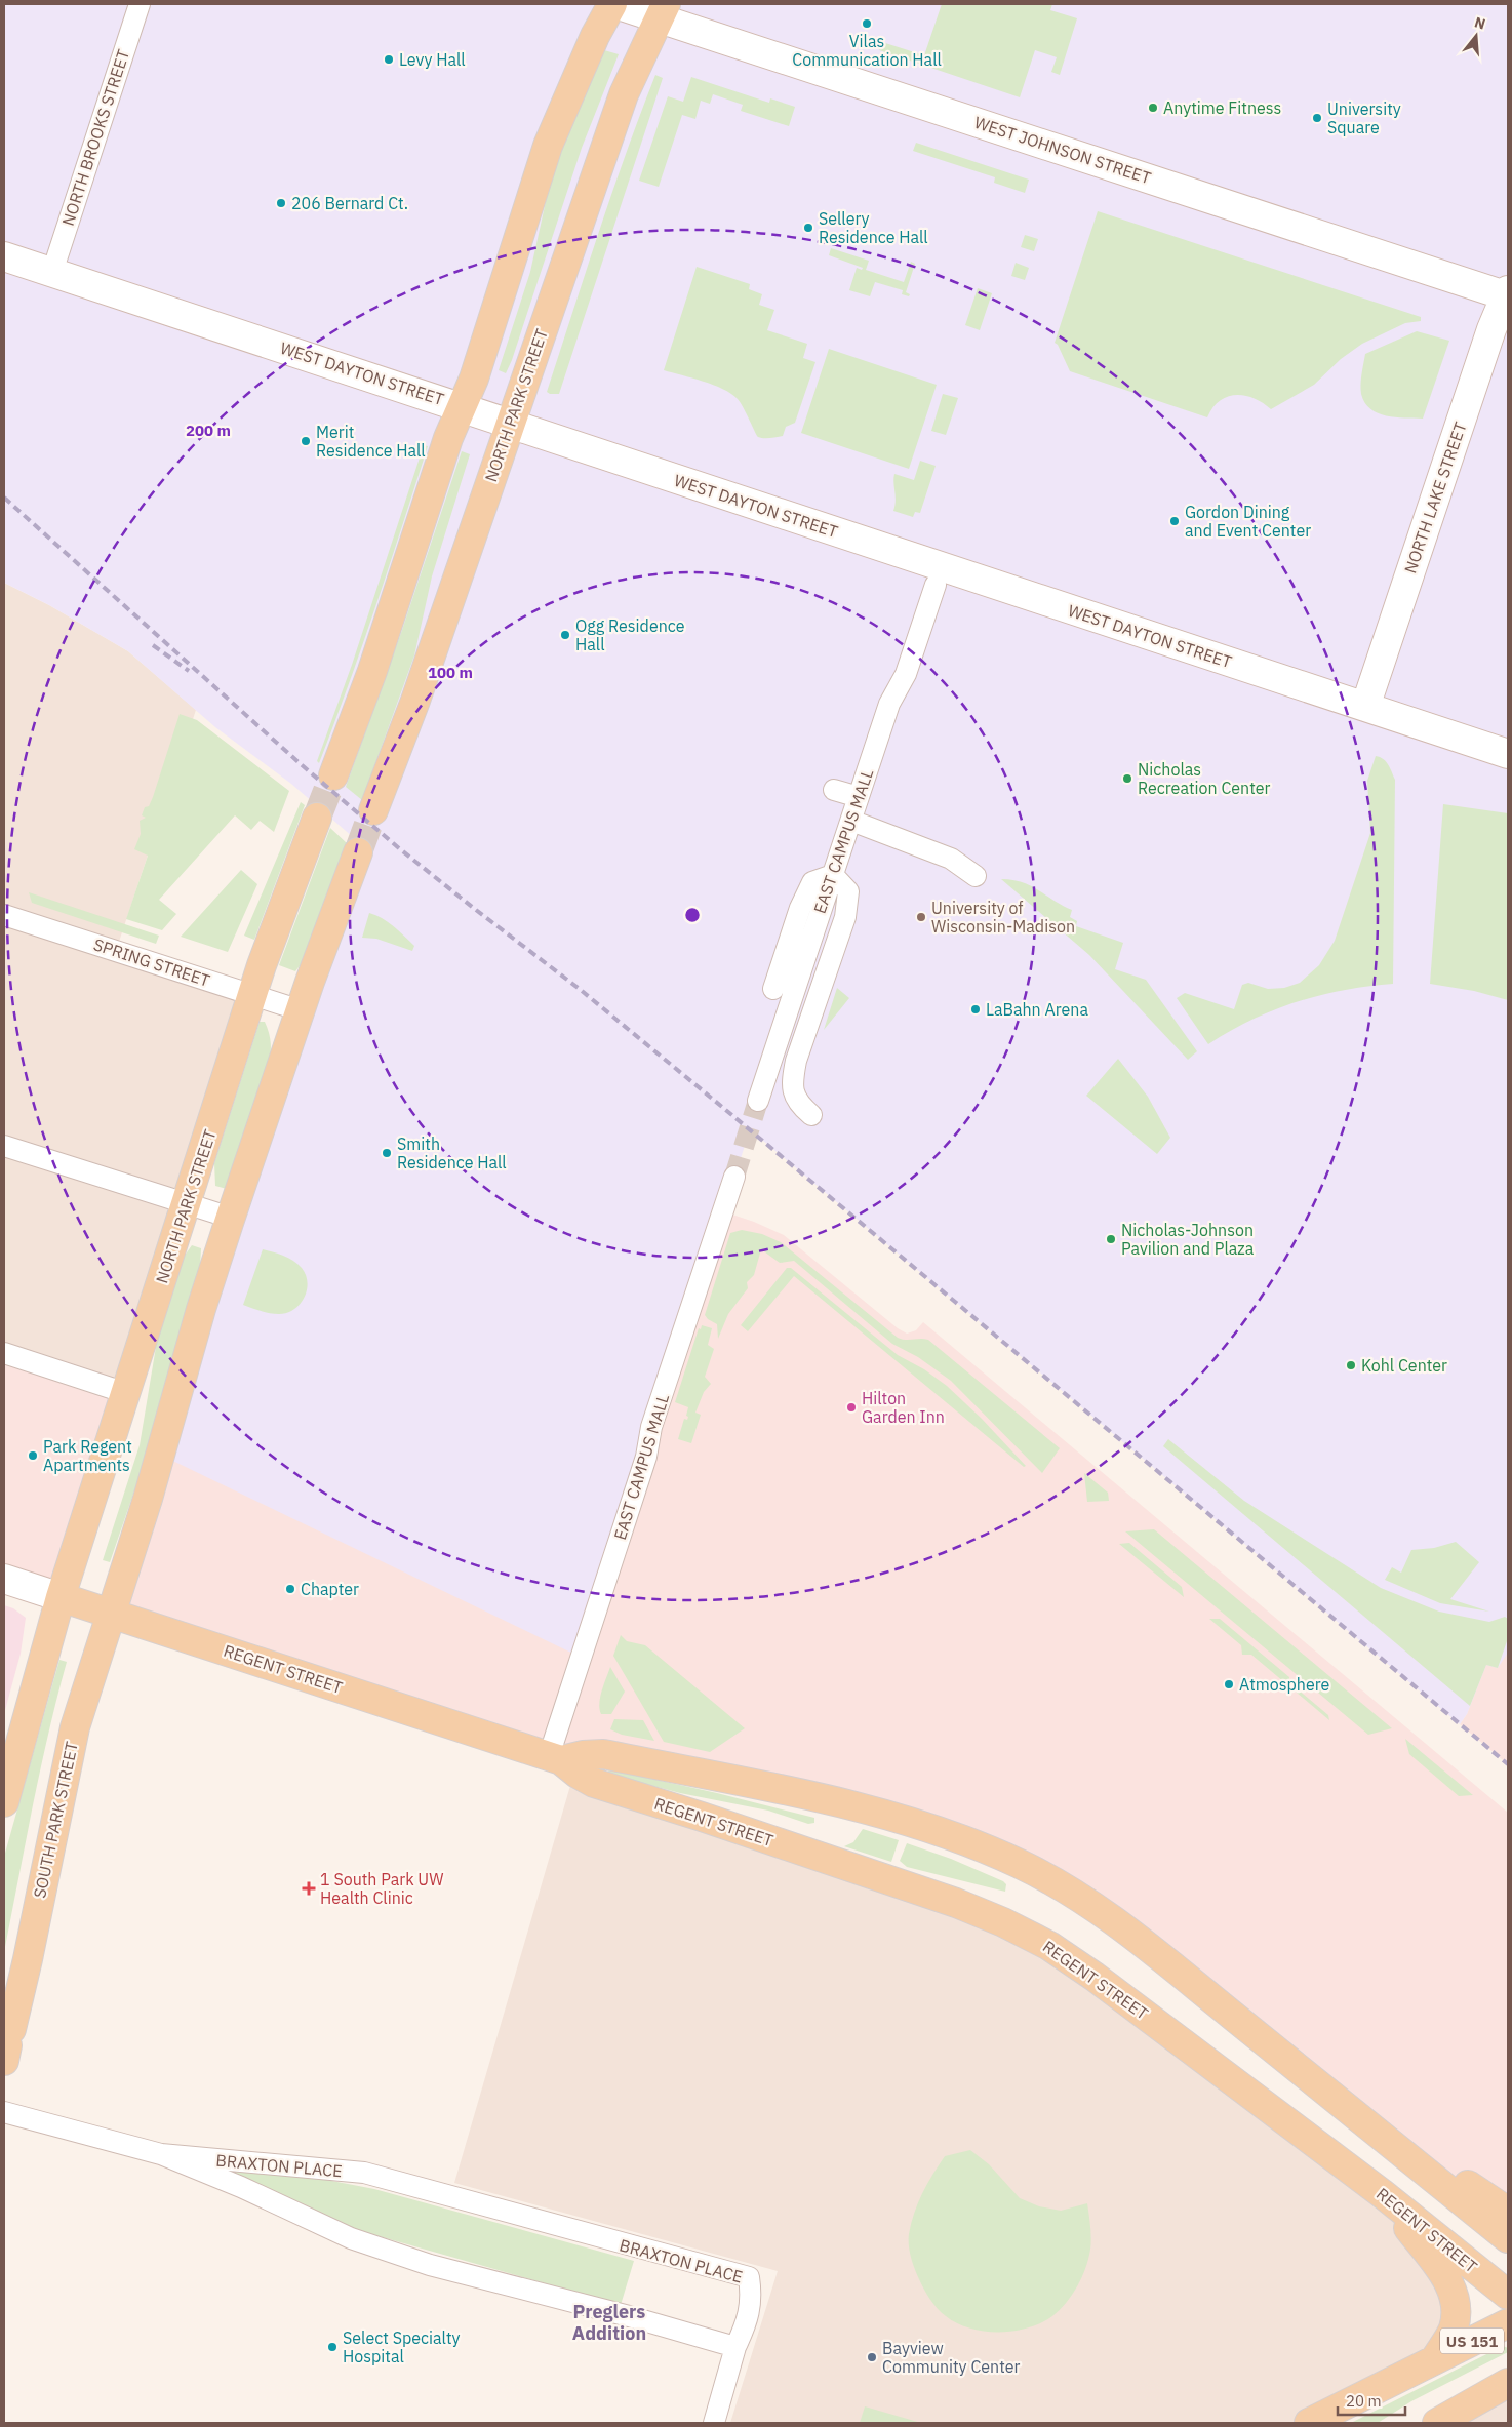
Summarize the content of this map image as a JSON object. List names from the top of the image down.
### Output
{
  "streets": {
    "main road": [
      "NORTH PARK STREET",
      "REGENT STREET",
      "SOUTH PARK STREET",
      "US 151"
    ],
    "street": [
      "NORTH BROOKS STREET",
      "WEST JOHNSON STREET",
      "WEST DAYTON STREET",
      "NORTH LAKE STREET",
      "EAST CAMPUS MALL",
      "SPRING STREET",
      "BRAXTON PLACE"
    ]
  },
  "crossings": [
    ["NORTH BROOKS STREET", "WEST DAYTON STREET"],
    ["WEST JOHNSON STREET", "NORTH PARK STREET"],
    ["WEST JOHNSON STREET", "NORTH LAKE STREET"],
    ["WEST DAYTON STREET", "NORTH PARK STREET"],
    ["WEST DAYTON STREET", "NORTH LAKE STREET"],
    ["NORTH PARK STREET", "SPRING STREET"],
    ["NORTH PARK STREET", "REGENT STREET"],
    ["EAST CAMPUS MALL", "REGENT STREET"],
    ["REGENT STREET", "SOUTH PARK STREET"]
  ],
  "districts": ["Preglers Addition"],
  "places": {
    "other": [
      "Vilas Communication Hall",
      "Levy Hall",
      "Anytime Fitness",
      "University Square",
      "206 Bernard Ct.",
      "Sellery Residence Hall",
      "Merit Residence Hall",
      "Gordon Dining and Event Center",
      "Ogg Residence Hall",
      "Nicholas Recreation Center",
      "University of Wisconsin-Madison",
      "LaBahn Arena",
      "Smith Residence Hall",
      "Nicholas-Johnson Pavilion and Plaza",
      "Kohl Center",
      "Hilton Garden Inn",
      "Park Regent Apartments",
      "Chapter",
      "Atmosphere",
      "Select Specialty Hospital",
      "Bayview Community Center"
    ],
    "health": ["1 South Park UW Health Clinic"]
  },
  "scale_bar": "20 m",
  "north": "top",
  "rings": ["200 m", "100 m"]
}
